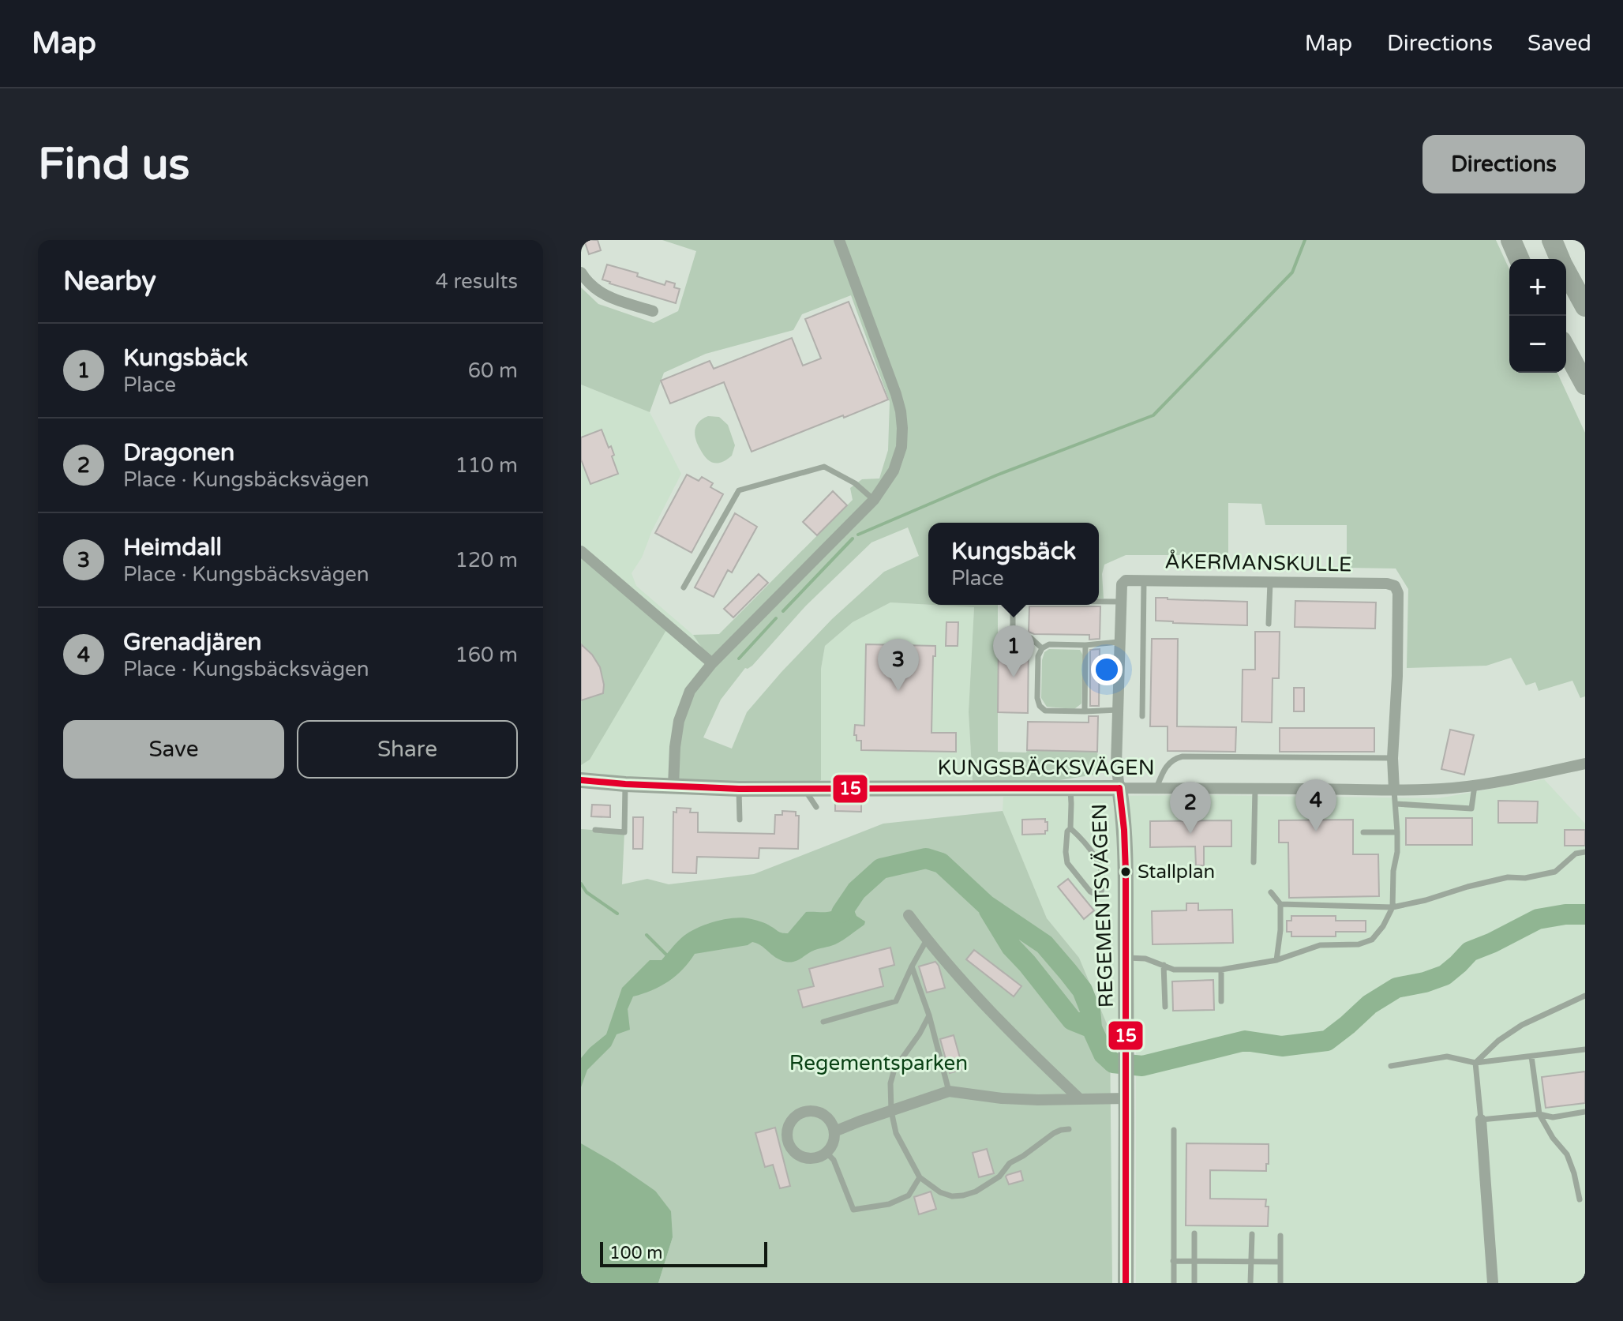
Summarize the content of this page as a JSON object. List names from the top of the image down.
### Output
{
  "streets": {
    "street": ["ÅKERMANSKULLE", "KUNGSBÄCKSVÄGEN", "REGEMENTSVÄGEN"]
  },
  "crossings": [
    ["ÅKERMANSKULLE", "KUNGSBÄCKSVÄGEN"],
    ["KUNGSBÄCKSVÄGEN", "REGEMENTSVÄGEN"]
  ],
  "parks": ["Regementsparken"],
  "places": ["Stallplan"],
  "lines": ["transit line 15"],
  "scale_bar": "100 m",
  "page": {
    "header": "Map",
    "nav": ["Map", "Directions", "Saved"],
    "buttons": [
      "Directions",
      ["Save", "Share"]
    ],
    "title": "Find us",
    "heading": ["Nearby", "4 results"],
    "map_buttons": ["+", "−"],
    "list": [
      {
        "mark": "1",
        "name": "Kungsbäck",
        "note": "Place",
        "value": "60 m"
      },
      {
        "mark": "2",
        "name": "Dragonen",
        "note": "Place · Kungsbäcksvägen",
        "value": "110 m"
      },
      {
        "mark": "3",
        "name": "Heimdall",
        "note": "Place · Kungsbäcksvägen",
        "value": "120 m"
      },
      {
        "mark": "4",
        "name": "Grenadjären",
        "note": "Place · Kungsbäcksvägen",
        "value": "160 m"
      }
    ],
    "popup": ["Kungsbäck", "Place"],
    "pins": [
      "1",
      "3",
      "4",
      "2"
    ],
    "scale": "100 m"
  }
}
